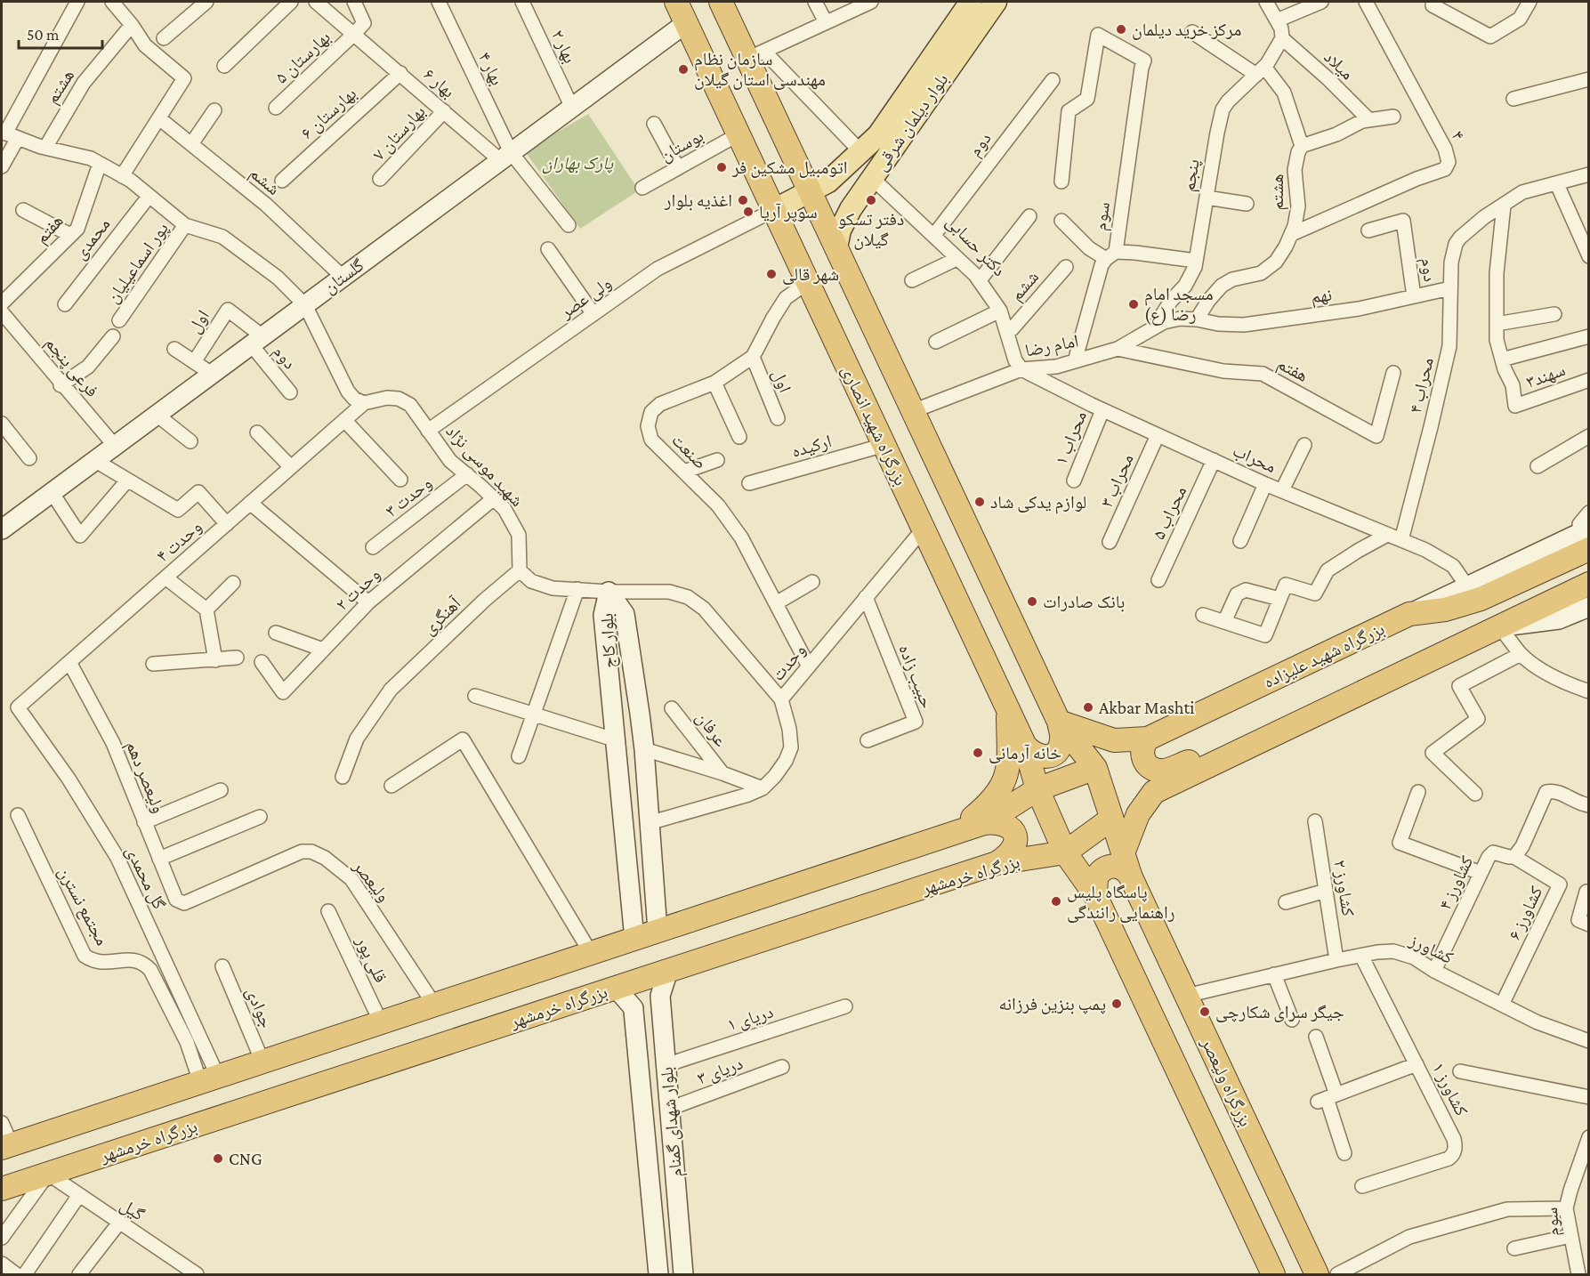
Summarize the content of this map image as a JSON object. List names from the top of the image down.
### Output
{
  "streets": {
    "highway": [
      "بزرگراه شهید انصاری",
      "بزرگراه شهید علیزاده",
      "بزرگراه خرمشهر",
      "بزرگراه ولیعصر"
    ],
    "main road": [
      "بلوار دیلمان شرقی",
      "گلستان",
      "بلوار کاج",
      "بلوار شهدای گمنام"
    ],
    "street": [
      "بهار ۲",
      "بهارستان ۵",
      "میلاد",
      "بهار ۴",
      "بهار ۶",
      "هشتم",
      "بهارستان ۶",
      "بهارستان ۷",
      "۴",
      "دوم",
      "بوستان",
      "پنجم",
      "ششم",
      "سوم",
      "هفتم",
      "محمدی",
      "دکتر حسابی",
      "پور اسماعیلیان",
      "نهم",
      "ولی عصر",
      "اول",
      "امام رضا",
      "فرعی پنجم",
      "سهند۳",
      "محراب ۴",
      "محراب ۱",
      "ارکیده",
      "صنعت",
      "محراب",
      "شهید موسی نژاد",
      "محراب ۳",
      "وحدت ۳",
      "محراب ۵",
      "وحدت ۴",
      "وحدت ۲",
      "آهنگری",
      "وحدت",
      "حبیب زاده",
      "عرفان",
      "ولیعصر دهم",
      "گل محمدی",
      "ولیعصر",
      "کشاورز ۴",
      "کشاورز ۲",
      "مجتمع نسترن",
      "کشاورز ۶",
      "کشاورز",
      "قلی پور",
      "جوادی",
      "دریای ۱",
      "دریای ۳",
      "کشاورز ۱",
      "گیل"
    ]
  },
  "crossings": [
    ["بهار ۲", "گلستان"],
    ["بهارستان ۵", "بهار ۶"],
    ["میلاد", "پنجم"],
    ["بهار ۴", "بهار ۶"],
    ["بهار ۴", "گلستان"],
    ["بهار ۶", "بهارستان ۶"],
    ["بهار ۶", "بهارستان ۷"],
    ["بهار ۶", "گلستان"],
    ["هشتم", "۴"],
    ["هشتم", "نهم"],
    ["هشتم", "امام رضا"],
    ["بلوار دیلمان شرقی", "دکتر حسابی"],
    ["بلوار دیلمان شرقی", "ولی عصر"],
    ["بلوار دیلمان شرقی", "بزرگراه شهید انصاری"],
    ["دوم", "دکتر حسابی"],
    ["دوم", "گلستان"],
    ["دوم", "نهم"],
    ["دوم", "اول"],
    ["بوستان", "بزرگراه شهید انصاری"],
    ["پنجم", "امام رضا"],
    ["ششم", "دکتر حسابی"],
    ["ششم", "گلستان"],
    ["سوم", "امام رضا"],
    ["هفتم", "امام رضا"],
    ["دکتر حسابی", "امام رضا"],
    ["دکتر حسابی", "محراب"],
    ["گلستان", "اول"],
    ["گلستان", "فرعی پنجم"],
    ["گلستان", "بزرگراه شهید انصاری"],
    ["نهم", "امام رضا"],
    ["نهم", "محراب ۴"],
    ["ولی عصر", "بزرگراه شهید انصاری"],
    ["ولی عصر", "شهید موسی نژاد"],
    ["اول", "صنعت"],
    ["امام رضا", "بزرگراه شهید انصاری"],
    ["امام رضا", "محراب"],
    ["محراب ۴", "محراب"],
    ["بزرگراه شهید انصاری", "ارکیده"],
    ["بزرگراه شهید انصاری", "صنعت"],
    ["بزرگراه شهید انصاری", "بزرگراه شهید علیزاده"],
    ["بزرگراه شهید انصاری", "وحدت"],
    ["بزرگراه شهید انصاری", "بزرگراه خرمشهر"],
    ["بزرگراه شهید انصاری", "بزرگراه ولیعصر"],
    ["محراب ۱", "محراب"],
    ["صنعت", "وحدت"],
    ["محراب", "محراب ۳"],
    ["محراب", "محراب ۵"],
    ["شهید موسی نژاد", "وحدت ۳"],
    ["شهید موسی نژاد", "وحدت ۴"],
    ["شهید موسی نژاد", "وحدت ۲"],
    ["شهید موسی نژاد", "آهنگری"],
    ["وحدت ۴", "ولیعصر دهم"],
    ["وحدت ۴", "گل محمدی"],
    ["بلوار کاج", "وحدت"],
    ["وحدت", "حبیب زاده"],
    ["ولیعصر دهم", "ولیعصر"],
    ["بزرگراه خرمشهر", "بزرگراه ولیعصر"],
    ["بزرگراه خرمشهر", "بلوار شهدای گمنام"],
    ["بزرگراه خرمشهر", "گیل"],
    ["گل محمدی", "مجتمع نسترن"],
    ["کشاورز ۴", "کشاورز ۶"],
    ["کشاورز ۴", "کشاورز"],
    ["کشاورز ۲", "کشاورز"],
    ["کشاورز ۶", "کشاورز"],
    ["کشاورز", "بزرگراه ولیعصر"],
    ["کشاورز", "کشاورز ۱"],
    ["دریای ۱", "بلوار شهدای گمنام"],
    ["دریای ۳", "بلوار شهدای گمنام"]
  ],
  "parks": ["پارک بهاران"],
  "places": [
    "مرکز خرید دیلمان",
    "سازمان نظام مهندسی استان گیلان",
    "اتومبیل مشکین فر",
    "اغذیه بلوار",
    "دفتر تسکو گیلان",
    "سوپر آریا",
    "شهر قالی",
    "مسجد امام رضا (ع)",
    "لوازم یدکی شاد",
    "بانک صادرات",
    "Akbar Mashti",
    "خانه آرمانی",
    "پاسگاه پلیس راهنمایی رانندگی",
    "پمپ بنزین فرزانه",
    "جیگر سرای شکارچی",
    "CNG"
  ],
  "scale_bar": "50 m"
}
